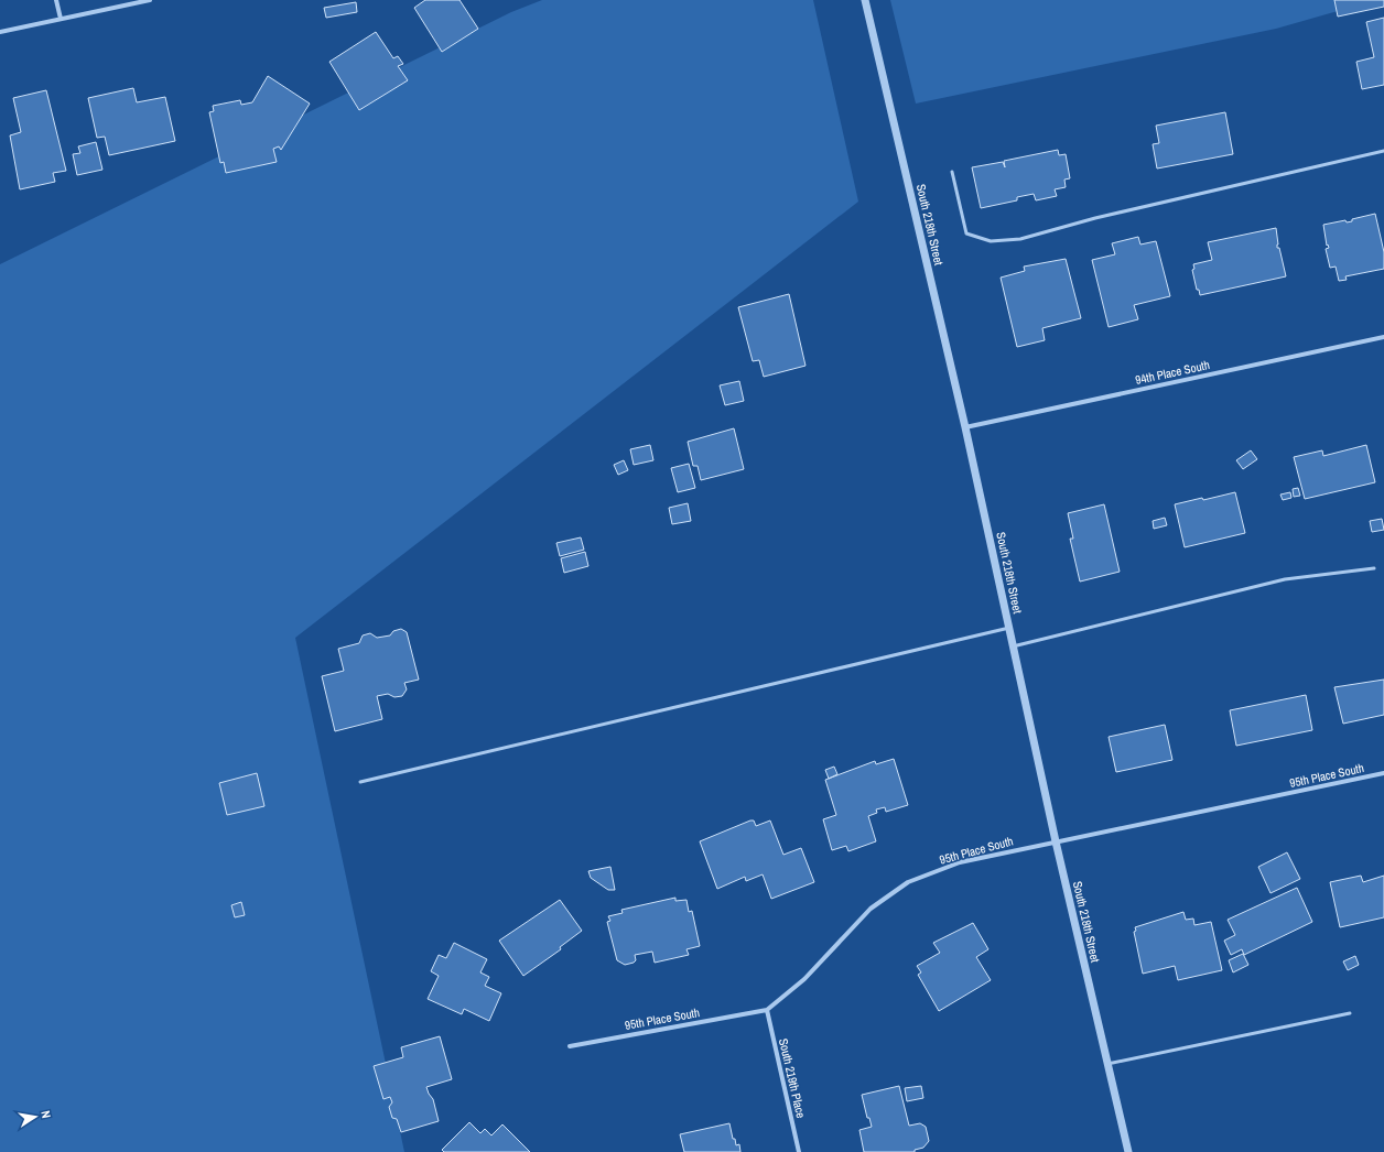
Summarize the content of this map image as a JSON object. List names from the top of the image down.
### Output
{
  "streets": {
    "street": [
      "South 218th Street",
      "94th Place South",
      "95th Place South",
      "South 219th Place"
    ]
  },
  "crossings": [
    ["South 218th Street", "94th Place South"],
    ["South 218th Street", "95th Place South"],
    ["95th Place South", "South 219th Place"]
  ],
  "north": "right"
}
